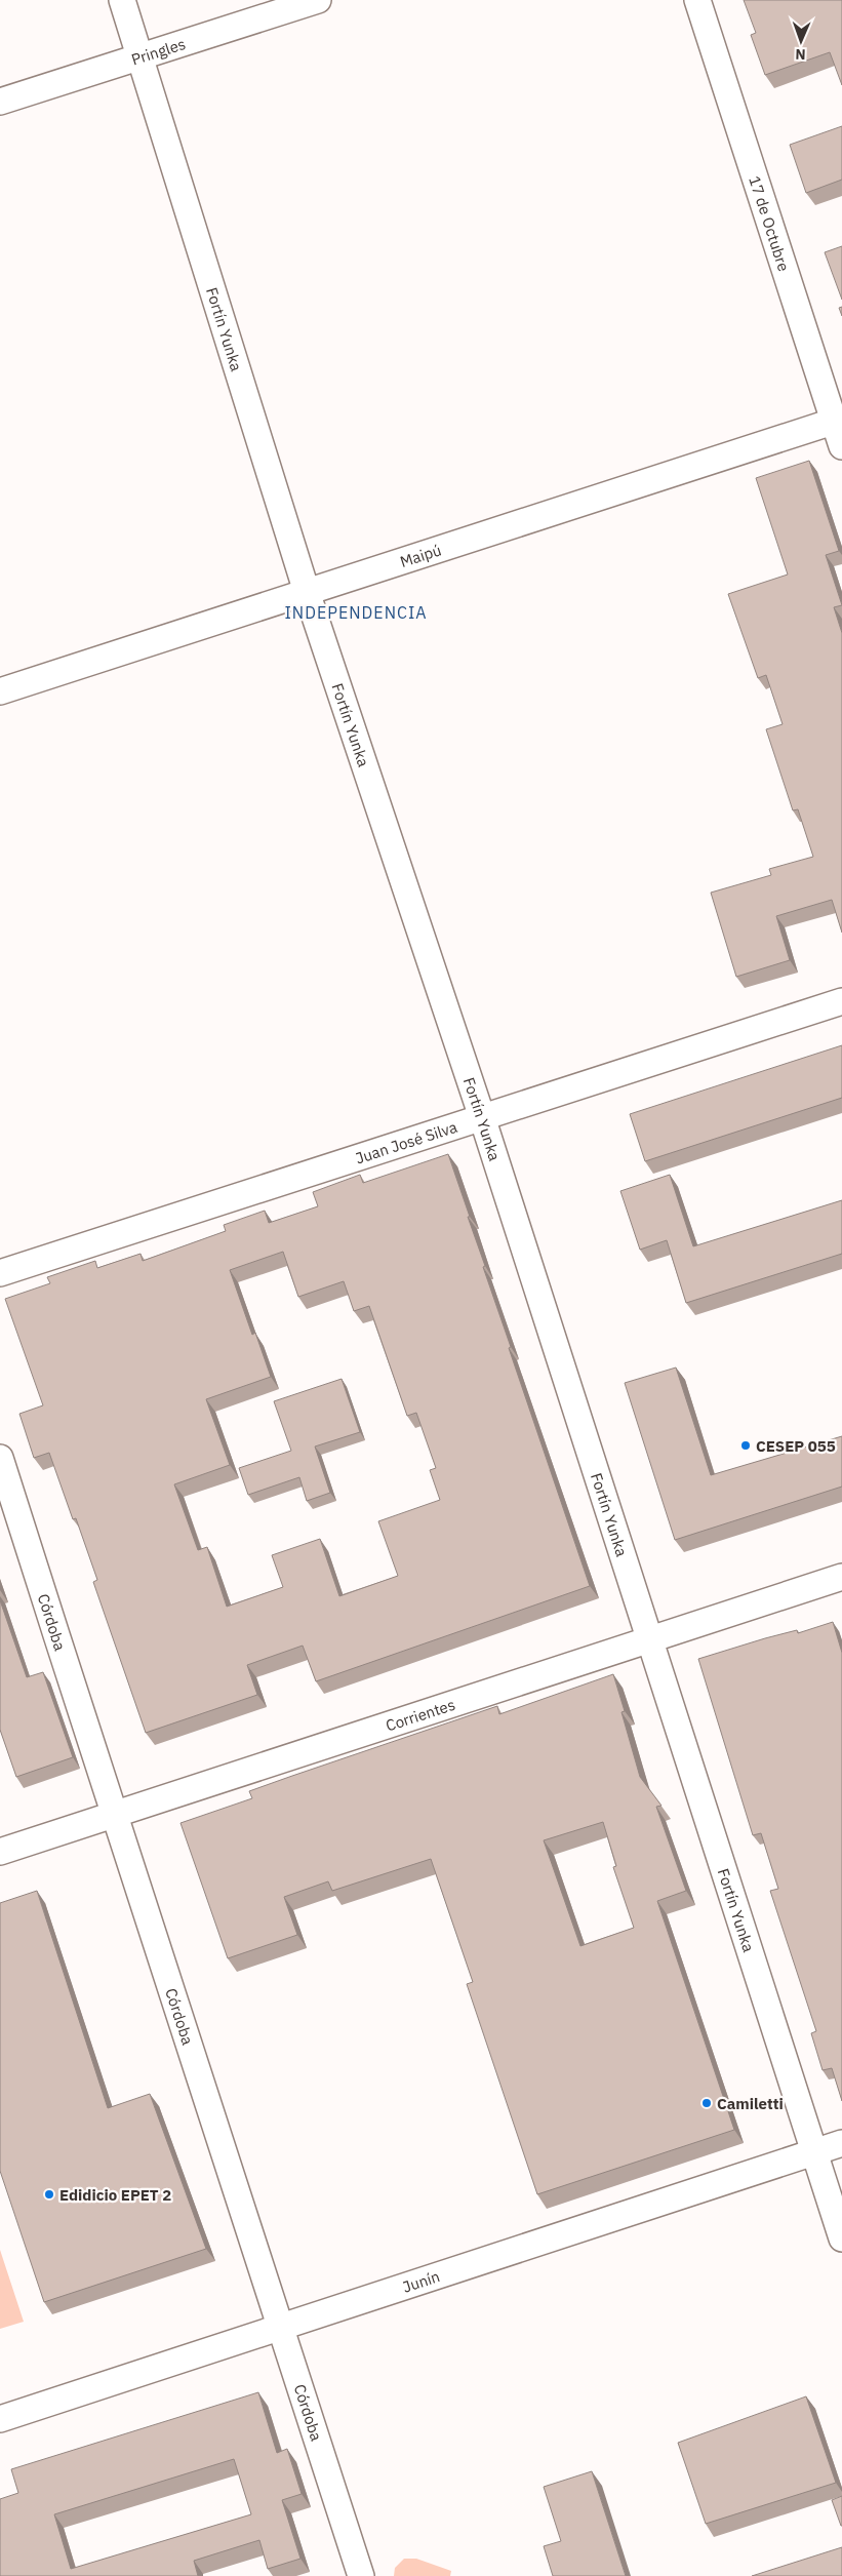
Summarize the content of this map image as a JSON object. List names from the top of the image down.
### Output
{
  "streets": {
    "street": [
      "Pringles",
      "17 de Octubre",
      "Fortín Yunka",
      "Maipú",
      "Juan José Silva",
      "Córdoba",
      "Corrientes",
      "Junín"
    ]
  },
  "crossings": [
    ["Pringles", "Fortín Yunka"],
    ["17 de Octubre", "Maipú"],
    ["Fortín Yunka", "Maipú"],
    ["Fortín Yunka", "Juan José Silva"],
    ["Fortín Yunka", "Corrientes"],
    ["Fortín Yunka", "Junín"],
    ["Córdoba", "Corrientes"],
    ["Córdoba", "Junín"]
  ],
  "districts": ["INDEPENDENCIA"],
  "places": ["CESEP 055", "Camiletti", "Edidicio EPET 2"],
  "north": "bottom"
}
